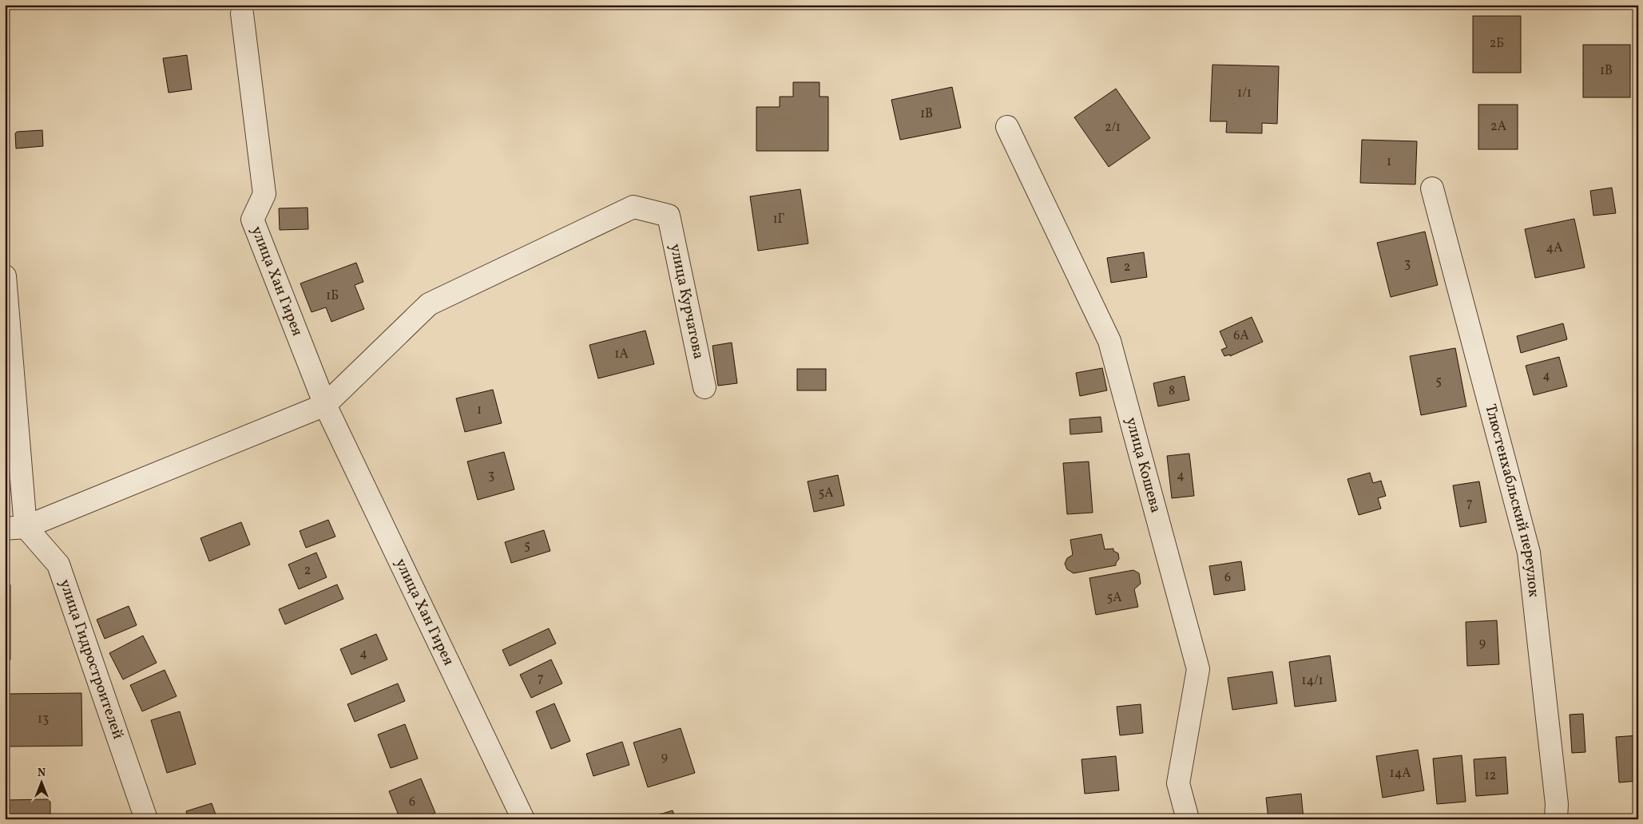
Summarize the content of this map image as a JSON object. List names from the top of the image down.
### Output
{
  "streets": {
    "street": [
      "улица Хан Гирея",
      "улица Курчатова",
      "улица Кошева",
      "Тлюстенхабльский переулок",
      "улица Гидростроителей"
    ]
  },
  "crossings": [
    ["улица Хан Гирея", "улица Курчатова"]
  ],
  "house_numbers": [
    "2Б",
    "1В",
    "1/1",
    "1В",
    "2А",
    "2/1",
    "1",
    "1Г",
    "4А",
    "3",
    "2",
    "1Б",
    "6А",
    "1А",
    "4",
    "5",
    "8",
    "1",
    "3",
    "4",
    "5А",
    "7",
    "5",
    "2",
    "6",
    "5А",
    "9",
    "4",
    "7",
    "14/1",
    "13",
    "9",
    "14А",
    "12",
    "6"
  ],
  "north": "top"
}
